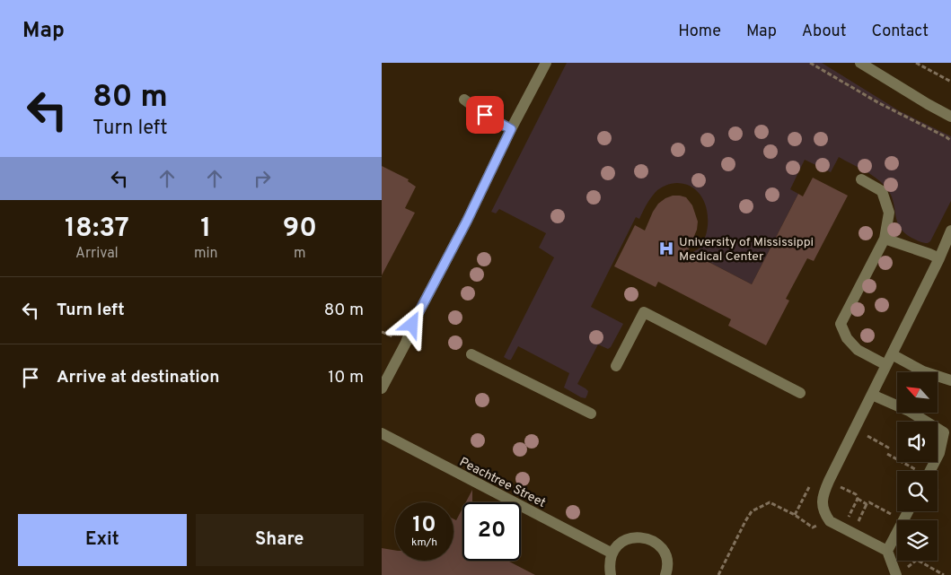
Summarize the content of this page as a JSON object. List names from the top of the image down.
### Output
{
  "streets": {
    "street": ["Peachtree Street"]
  },
  "places": {
    "hospital": ["University of Mississippi Medical Center"]
  },
  "north": "top left",
  "page": {
    "header": "Map",
    "nav": [
      "Home",
      "Map",
      "About",
      "Contact"
    ],
    "turn": ["80 m", "Turn left"],
    "eta": [
      "18:37",
      "Arrival",
      "1",
      "min",
      "90",
      "m"
    ],
    "list": [
      {
        "name": "Turn left",
        "value": "80 m"
      },
      {
        "name": "Arrive at destination",
        "value": "10 m"
      }
    ],
    "speed": "10 km/h",
    "limit": "20",
    "buttons": ["Exit", "Share"]
  }
}
